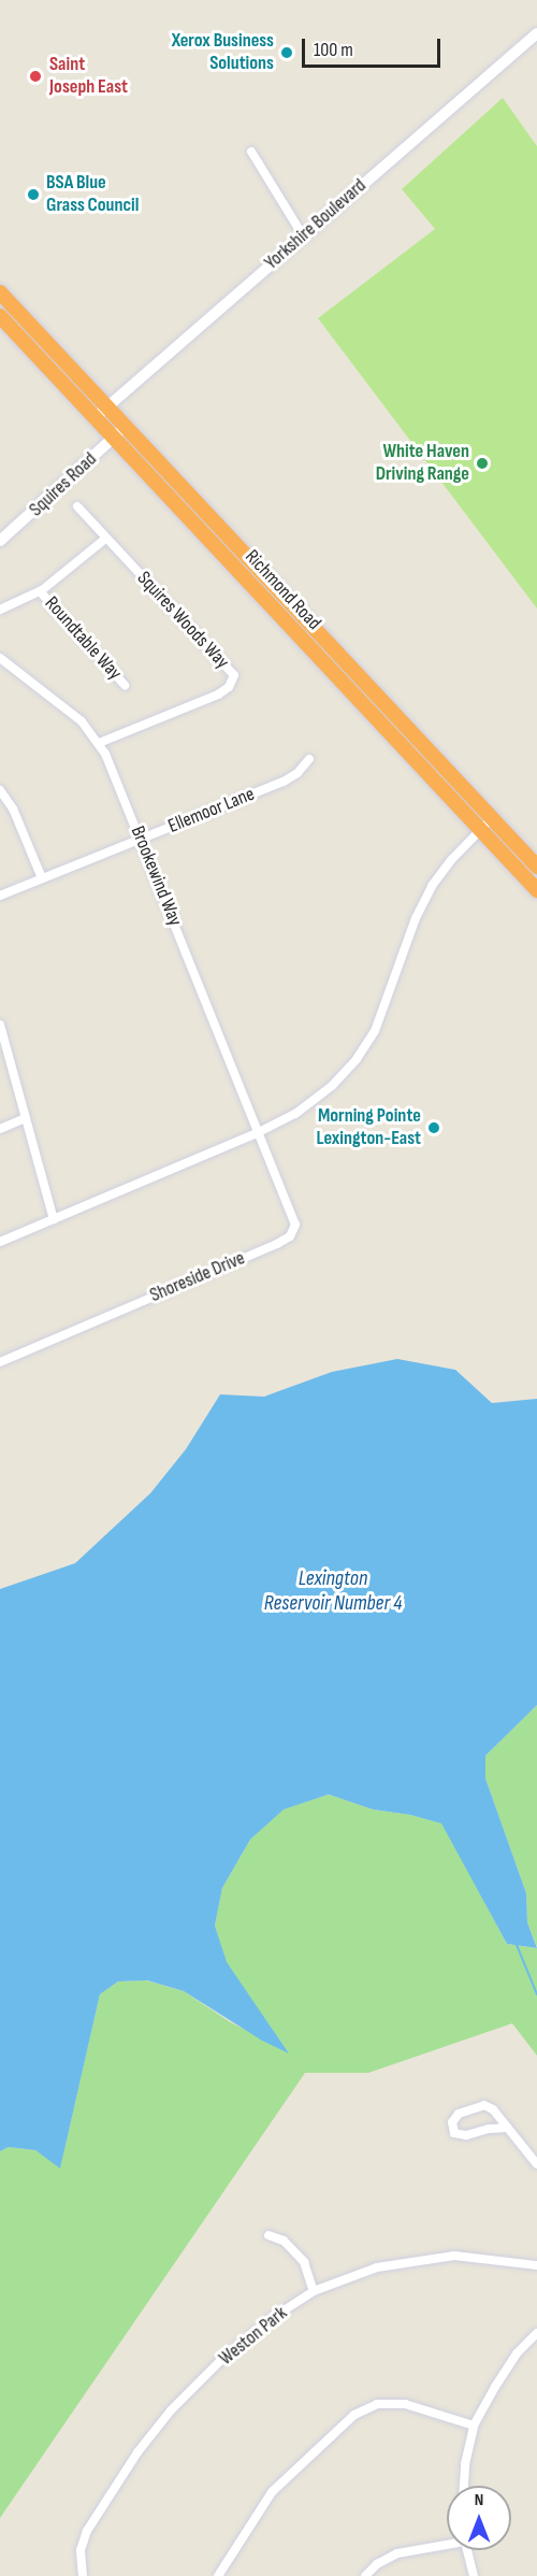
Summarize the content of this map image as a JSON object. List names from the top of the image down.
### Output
{
  "streets": {
    "highway": ["Richmond Road"],
    "street": [
      "Yorkshire Boulevard",
      "Squires Road",
      "Squires Woods Way",
      "Roundtable Way",
      "Ellemoor Lane",
      "Brookewind Way",
      "Shoreside Drive",
      "Weston Park"
    ]
  },
  "crossings": [
    ["Yorkshire Boulevard", "Richmond Road"],
    ["Squires Road", "Richmond Road"],
    ["Squires Woods Way", "Brookewind Way"],
    ["Ellemoor Lane", "Brookewind Way"],
    ["Brookewind Way", "Shoreside Drive"]
  ],
  "water": ["Lexington Reservoir Number 4"],
  "places": [
    "Xerox Business Solutions",
    "Saint Joseph East",
    "BSA Blue Grass Council",
    "White Haven Driving Range",
    "Morning Pointe Lexington-East"
  ],
  "scale_bar": "100 m",
  "north": "top"
}
